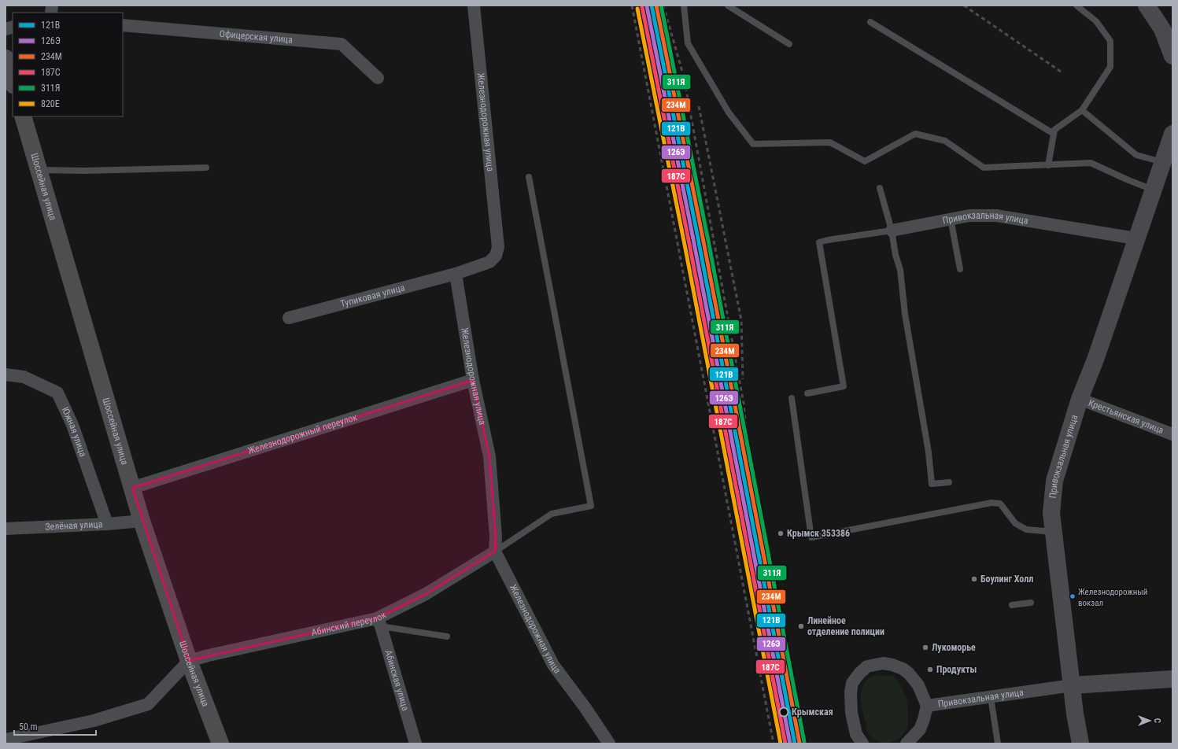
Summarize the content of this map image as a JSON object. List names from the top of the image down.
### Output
{
  "streets": {
    "highway": ["Шоссейная улица"],
    "main road": ["Привокзальная улица"],
    "street": [
      "Офицерская улица",
      "Железнодорожная улица",
      "Тупиковая улица",
      "Крестьянская улица",
      "Южная улица",
      "Железнодорожный переулок",
      "Зелёная улица",
      "Абинский переулок",
      "Абинская улица"
    ]
  },
  "crossings": [
    ["Железнодорожная улица", "Тупиковая улица"],
    ["Железнодорожная улица", "Железнодорожный переулок"],
    ["Железнодорожная улица", "Абинский переулок"],
    ["Шоссейная улица", "Железнодорожный переулок"],
    ["Шоссейная улица", "Зелёная улица"],
    ["Шоссейная улица", "Абинский переулок"],
    ["Привокзальная улица", "Крестьянская улица"],
    ["Южная улица", "Зелёная улица"],
    ["Абинский переулок", "Абинская улица"]
  ],
  "places": [
    "Крымск 353386",
    "Боулинг Холл",
    "Железнодорожный вокзал",
    "Линейное отделение полиции",
    "Лукоморье",
    "Продукты",
    "Крымская"
  ],
  "lines": [
    "transit line 121В",
    "transit line 234М",
    "transit line 311Я",
    "transit line 126Э",
    "transit line 187С",
    "transit line 820Е"
  ],
  "legend": [
    "121В",
    "126Э",
    "234М",
    "187С",
    "311Я",
    "820Е"
  ],
  "scale_bar": "50 m",
  "north": "right"
}
